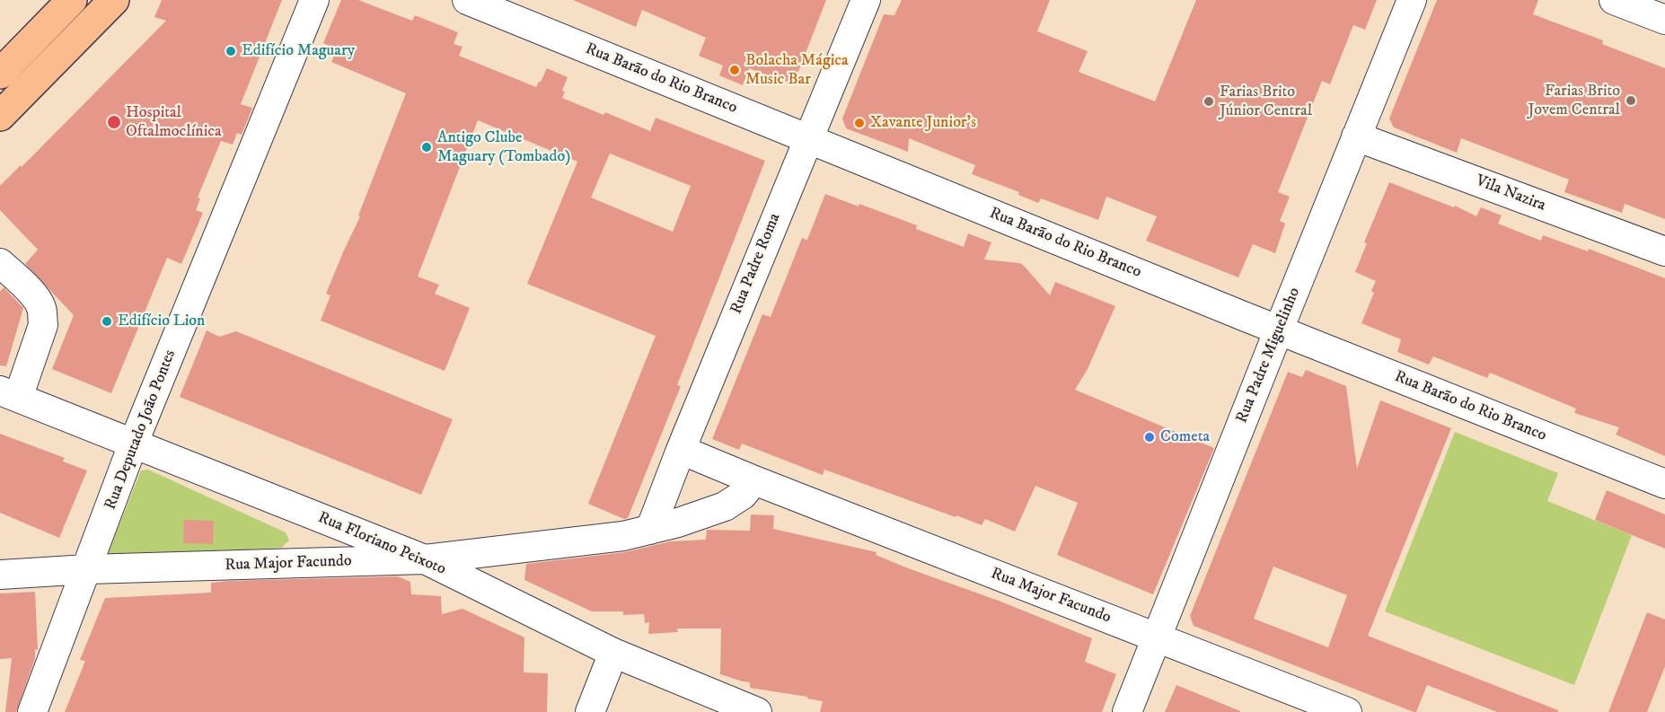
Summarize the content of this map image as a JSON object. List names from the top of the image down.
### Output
{
  "streets": {
    "street": [
      "Rua Barão do Rio Branco",
      "Vila Nazira",
      "Rua Padre Roma",
      "Rua Padre Miguelinho",
      "Rua Deputado João Pontes",
      "Rua Floriano Peixoto",
      "Rua Major Facundo"
    ]
  },
  "crossings": [
    ["Rua Barão do Rio Branco", "Rua Padre Roma"],
    ["Rua Barão do Rio Branco", "Rua Padre Miguelinho"],
    ["Vila Nazira", "Rua Padre Miguelinho"],
    ["Rua Padre Roma", "Rua Major Facundo"],
    ["Rua Padre Miguelinho", "Rua Major Facundo"],
    ["Rua Deputado João Pontes", "Rua Floriano Peixoto"],
    ["Rua Deputado João Pontes", "Rua Major Facundo"],
    ["Rua Floriano Peixoto", "Rua Major Facundo"]
  ],
  "places": [
    "Edifício Maguary",
    "Bolacha Mágica Music Bar",
    "Farias Brito Jovem Central",
    "Farias Brito Júnior Central",
    "Hospital Oftalmoclínica",
    "Xavante Junior's",
    "Antigo Clube Maguary (Tombado)",
    "Edifício Lion",
    "Cometa"
  ]
}
